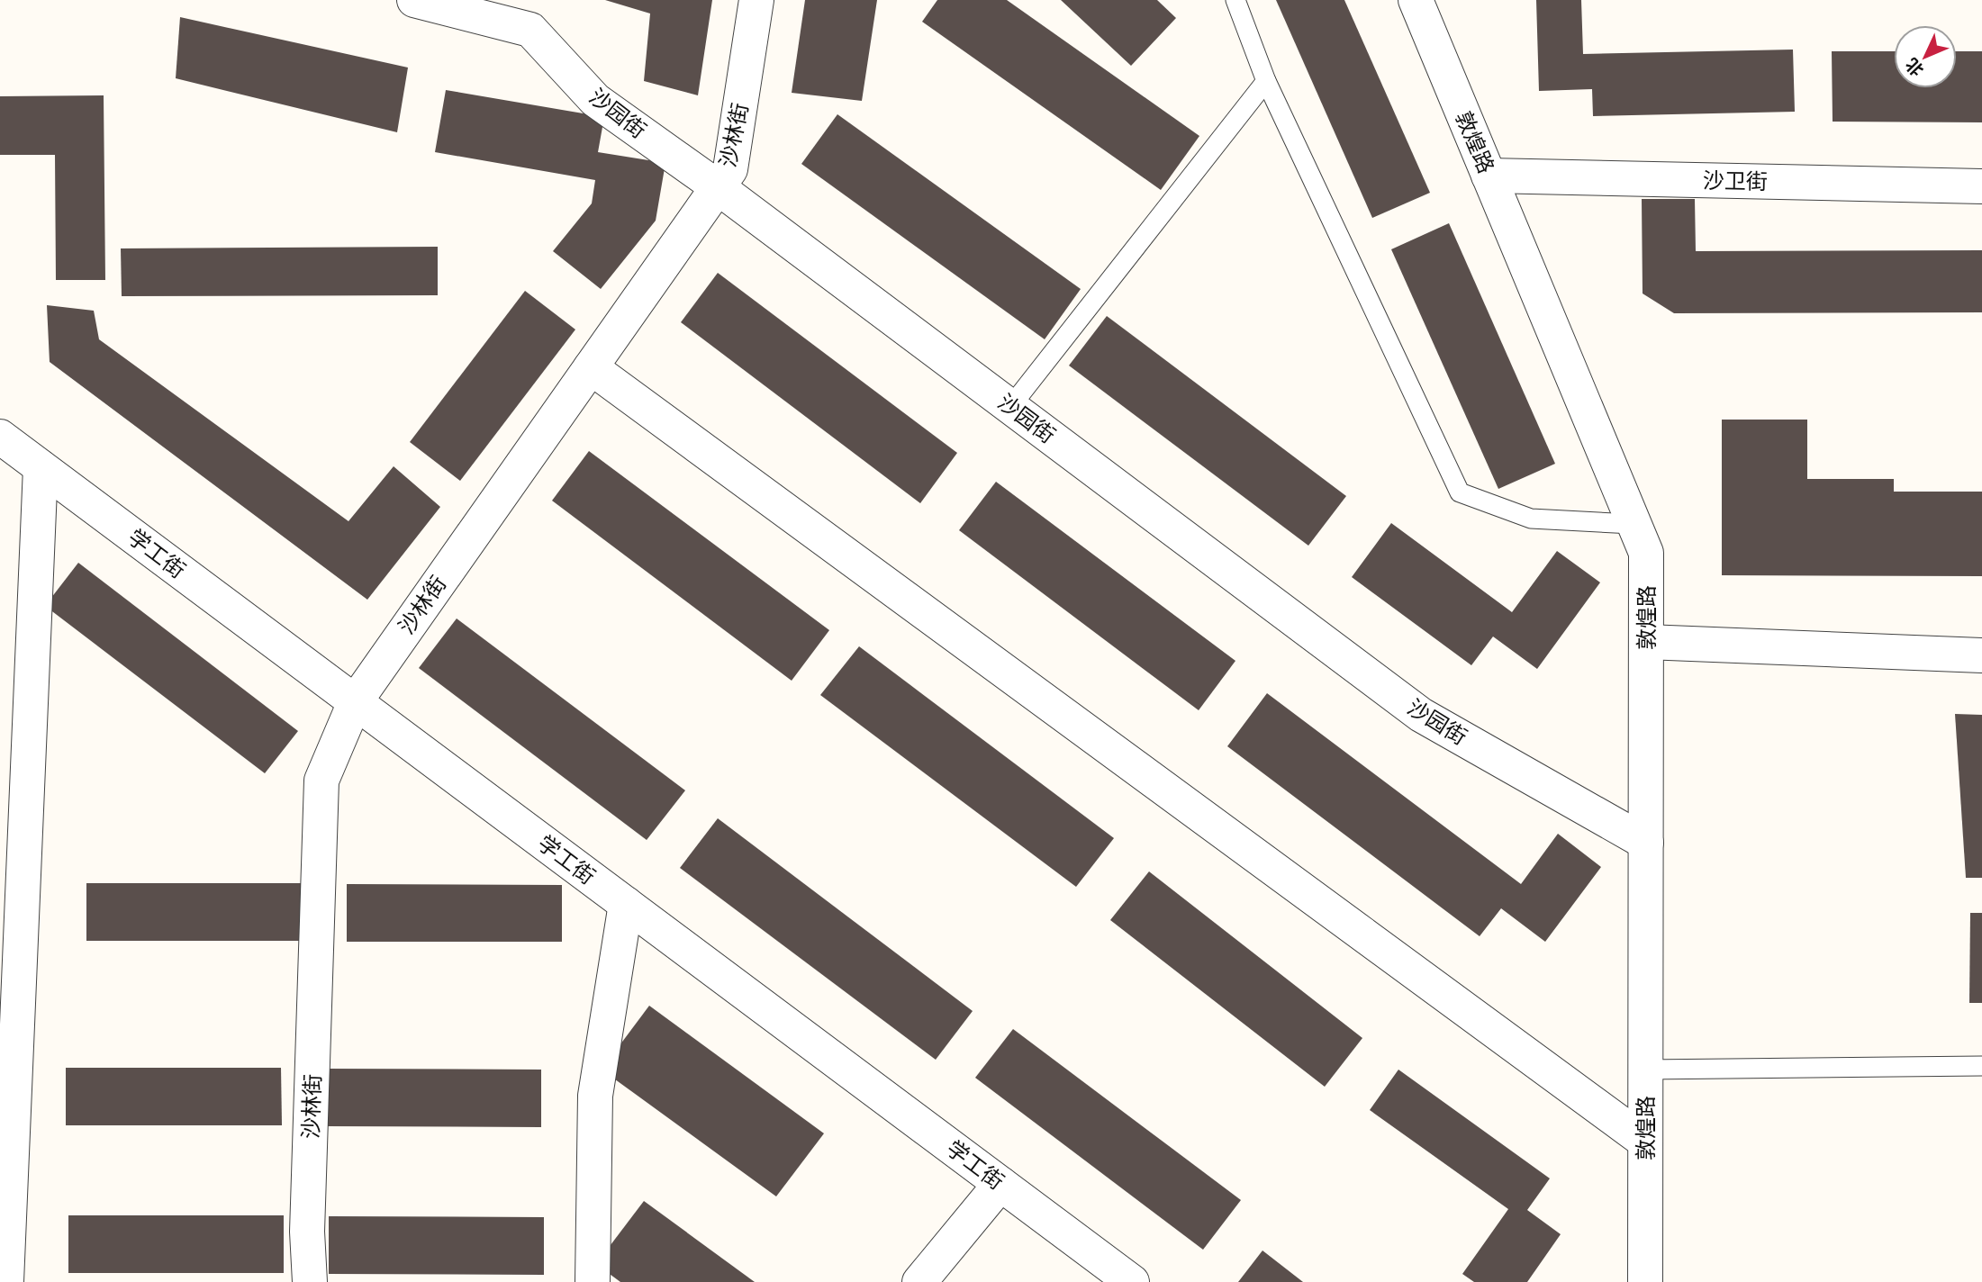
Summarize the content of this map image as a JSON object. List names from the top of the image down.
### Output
{
  "streets": {
    "street": [
      "沙园街",
      "沙林街",
      "敦煌路",
      "沙卫街",
      "学工街"
    ]
  },
  "crossings": [
    ["沙园街", "沙林街"],
    ["沙园街", "敦煌路"],
    ["沙林街", "学工街"],
    ["敦煌路", "沙卫街"]
  ],
  "north": "bottom left"
}
